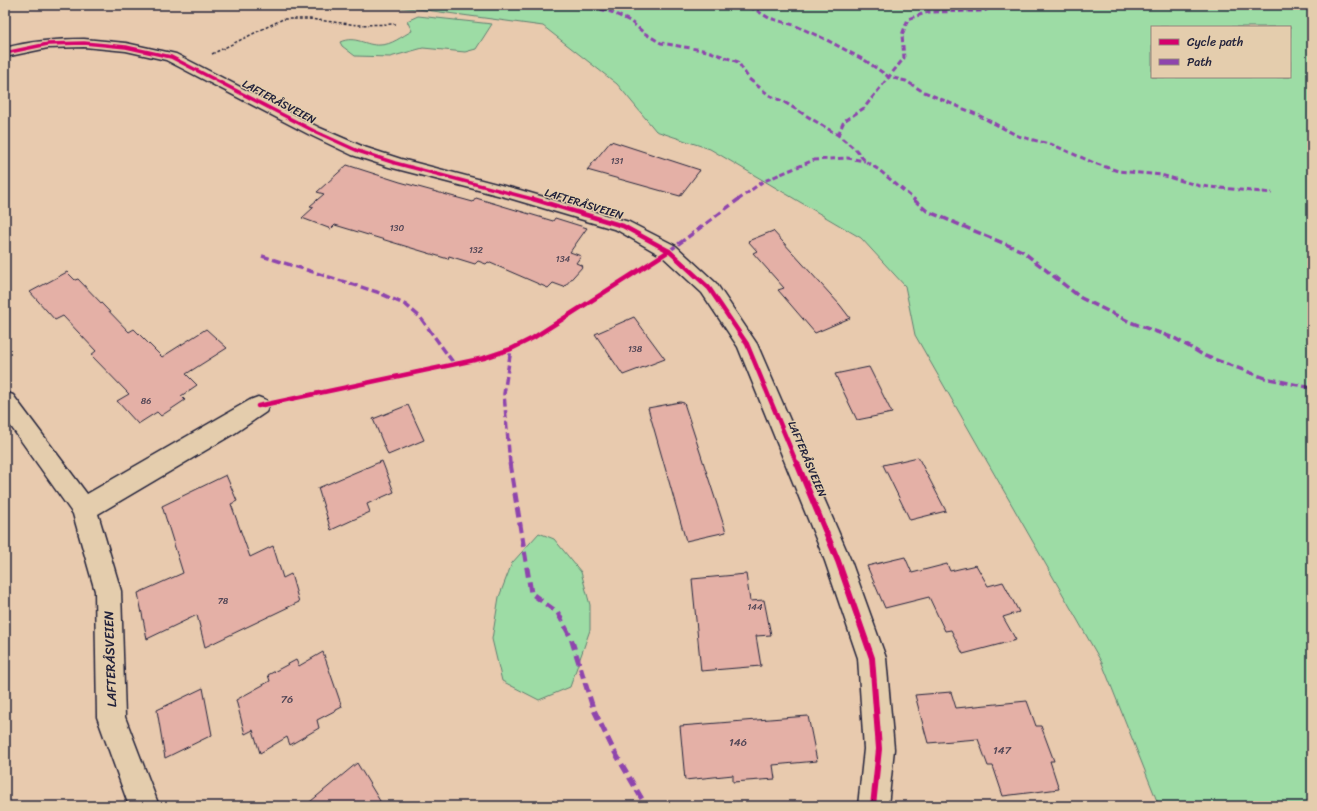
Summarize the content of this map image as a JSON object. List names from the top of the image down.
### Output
{
  "streets": {
    "street": ["LAFTERÅSVEIEN"]
  },
  "house_numbers": [
    "131",
    "130",
    "132",
    "134",
    "138",
    "86",
    "78",
    "144",
    "76",
    "146",
    "147"
  ],
  "legend": ["Cycle path", "Path"]
}
